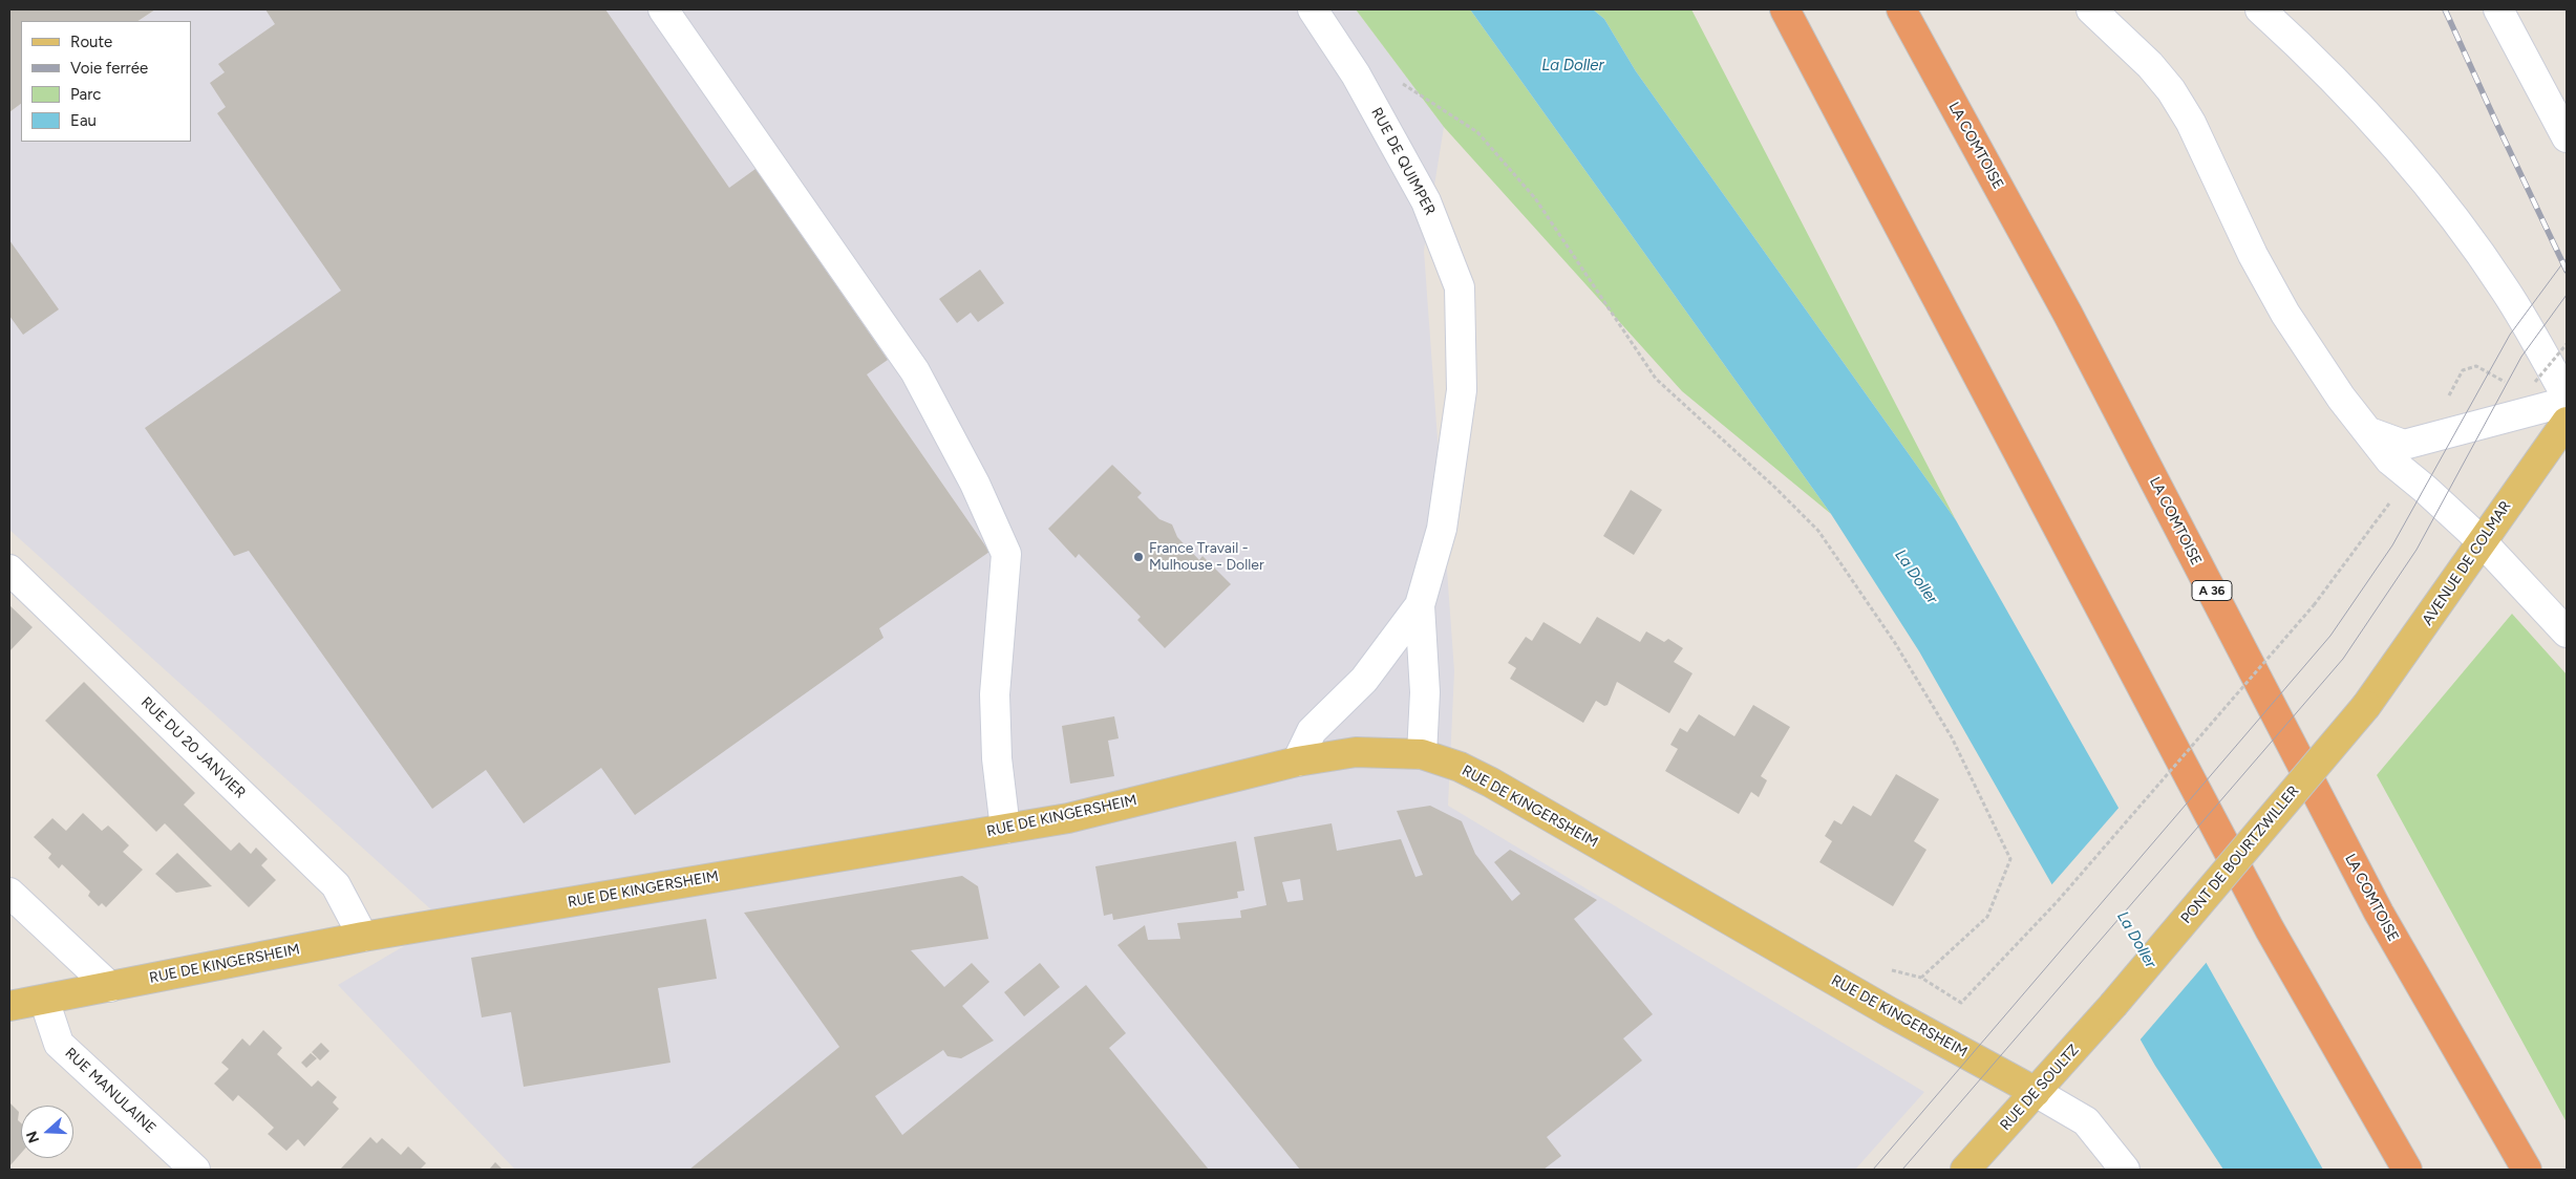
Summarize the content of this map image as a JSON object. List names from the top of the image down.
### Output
{
  "streets": {
    "highway": ["LA COMTOISE", "A 36"],
    "main road": [
      "AVENUE DE COLMAR",
      "RUE DE KINGERSHEIM",
      "PONT DE BOURTZWILLER",
      "RUE DE SOULTZ"
    ],
    "street": ["RUE DE QUIMPER", "RUE DU 20 JANVIER", "RUE MANULAINE"]
  },
  "crossings": [
    ["RUE DE QUIMPER", "RUE DE KINGERSHEIM"],
    ["AVENUE DE COLMAR", "PONT DE BOURTZWILLER"],
    ["RUE DU 20 JANVIER", "RUE DE KINGERSHEIM"],
    ["RUE DE KINGERSHEIM", "RUE DE SOULTZ"],
    ["RUE DE KINGERSHEIM", "RUE MANULAINE"],
    ["PONT DE BOURTZWILLER", "RUE DE SOULTZ"]
  ],
  "water": ["La Doller"],
  "places": ["France Travail - Mulhouse - Doller"],
  "legend": [
    "Route",
    "Voie ferrée",
    "Parc",
    "Eau"
  ],
  "north": "left"
}
